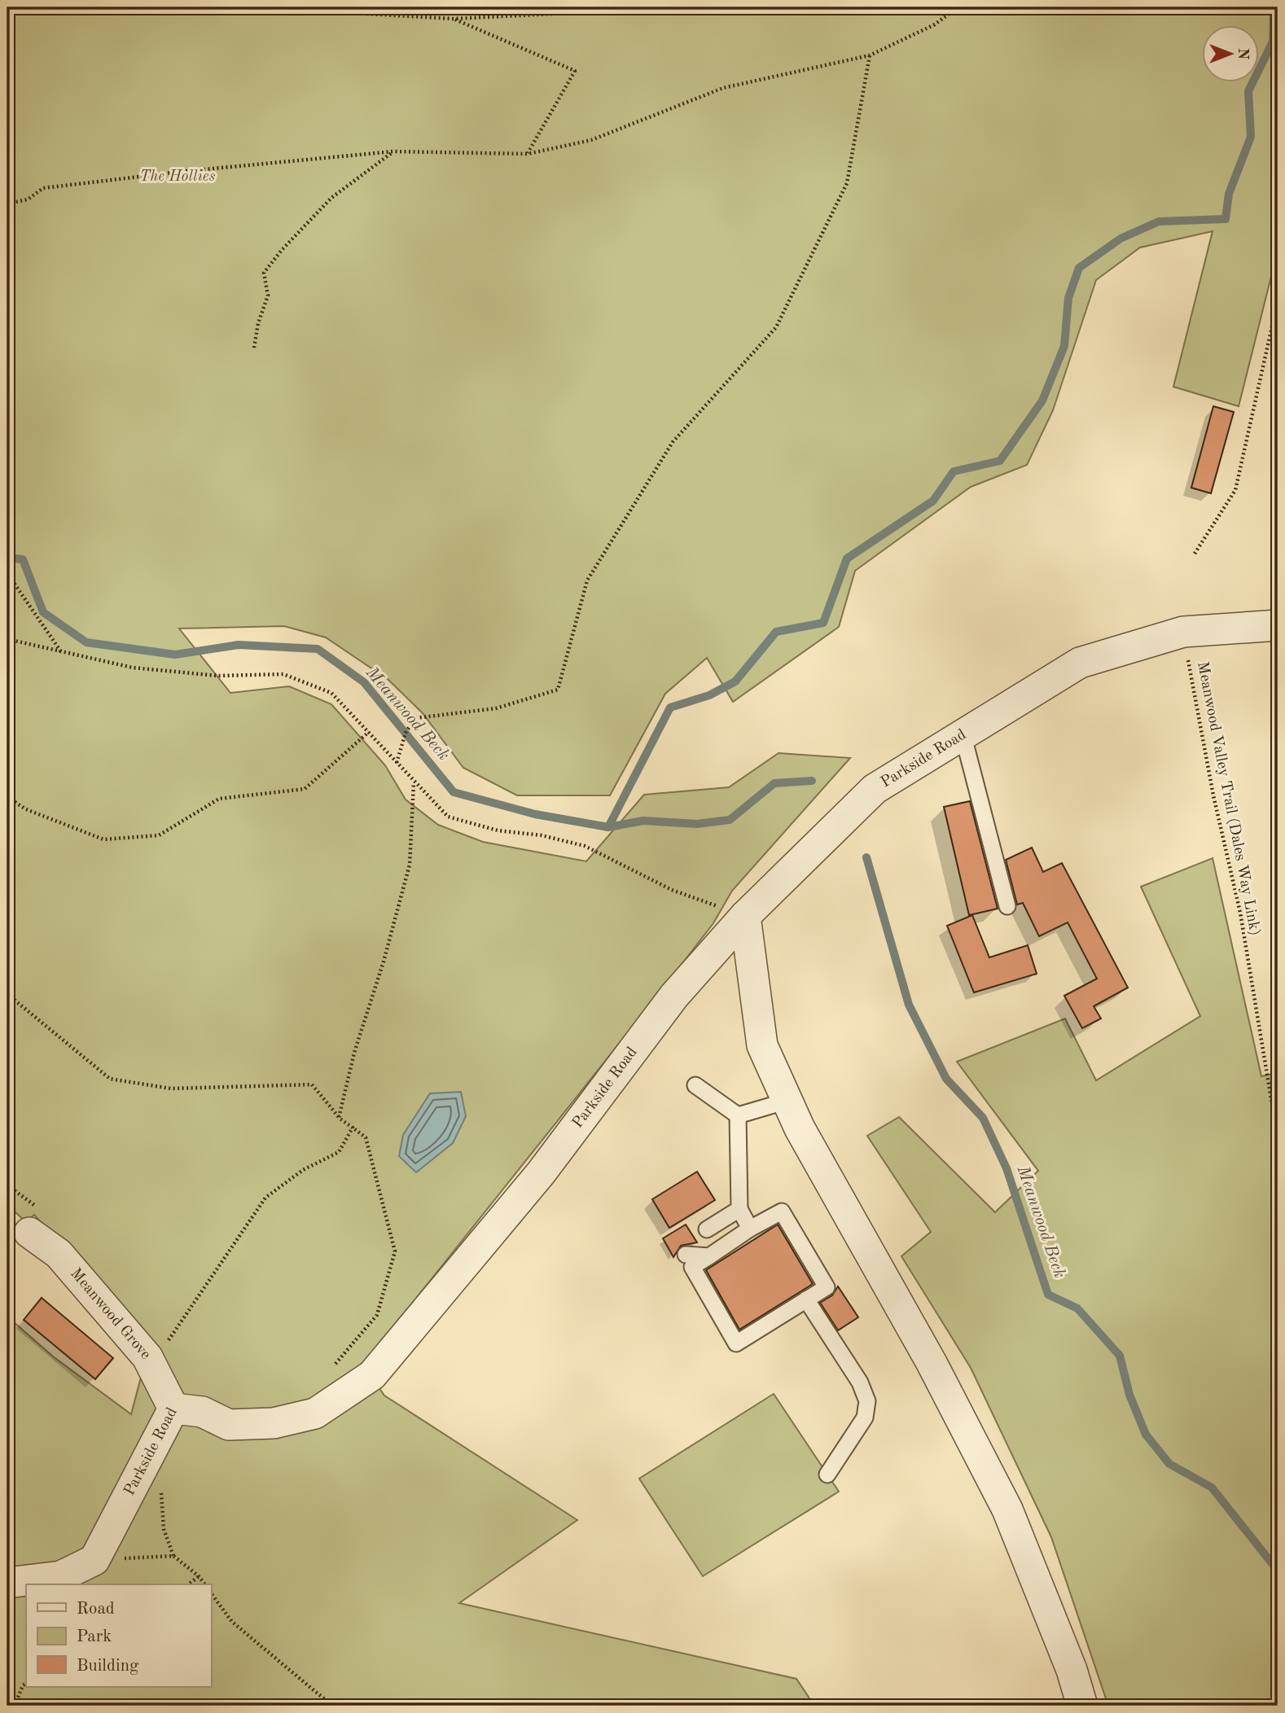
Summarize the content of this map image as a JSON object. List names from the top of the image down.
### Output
{
  "streets": {
    "street": ["Parkside Road", "Meanwood Grove"],
    "path": ["Meanwood Valley Trail (Dales Way Link)"]
  },
  "crossings": [
    ["Parkside Road", "Meanwood Valley Trail (Dales Way Link)"],
    ["Parkside Road", "Meanwood Grove"]
  ],
  "water": ["Meanwood Beck"],
  "parks": ["The Hollies"],
  "legend": ["Road", "Park", "Building"],
  "north": "right"
}
